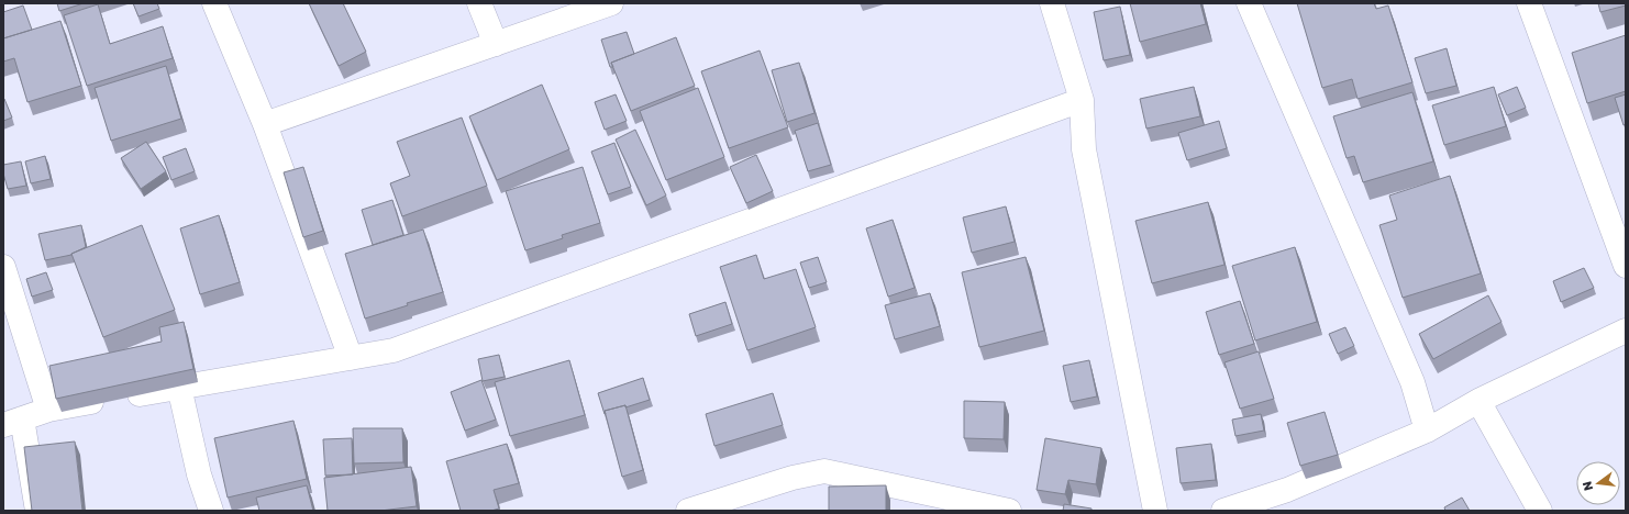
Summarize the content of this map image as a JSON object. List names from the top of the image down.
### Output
{
  "north": "left"
}
